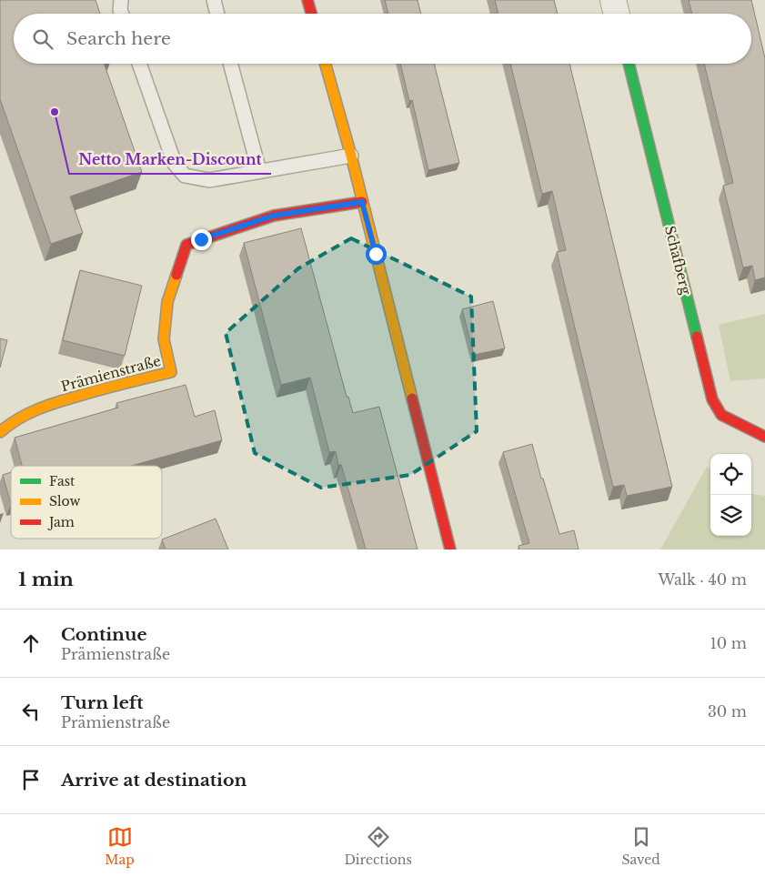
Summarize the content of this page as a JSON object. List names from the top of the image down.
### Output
{
  "streets": {
    "street": ["Schafberg", "Prämienstraße"]
  },
  "places": ["Netto Marken-Discount"],
  "legend": ["Fast", "Slow", "Jam"],
  "page": {
    "search": "Search here",
    "heading": ["1 min", "Walk · 40 m"],
    "list": [
      ["Continue", "Prämienstraße", "10 m"],
      ["Turn left", "Prämienstraße", "30 m"],
      "Arrive at destination"
    ],
    "nav": ["Map", "Directions", "Saved"]
  }
}
